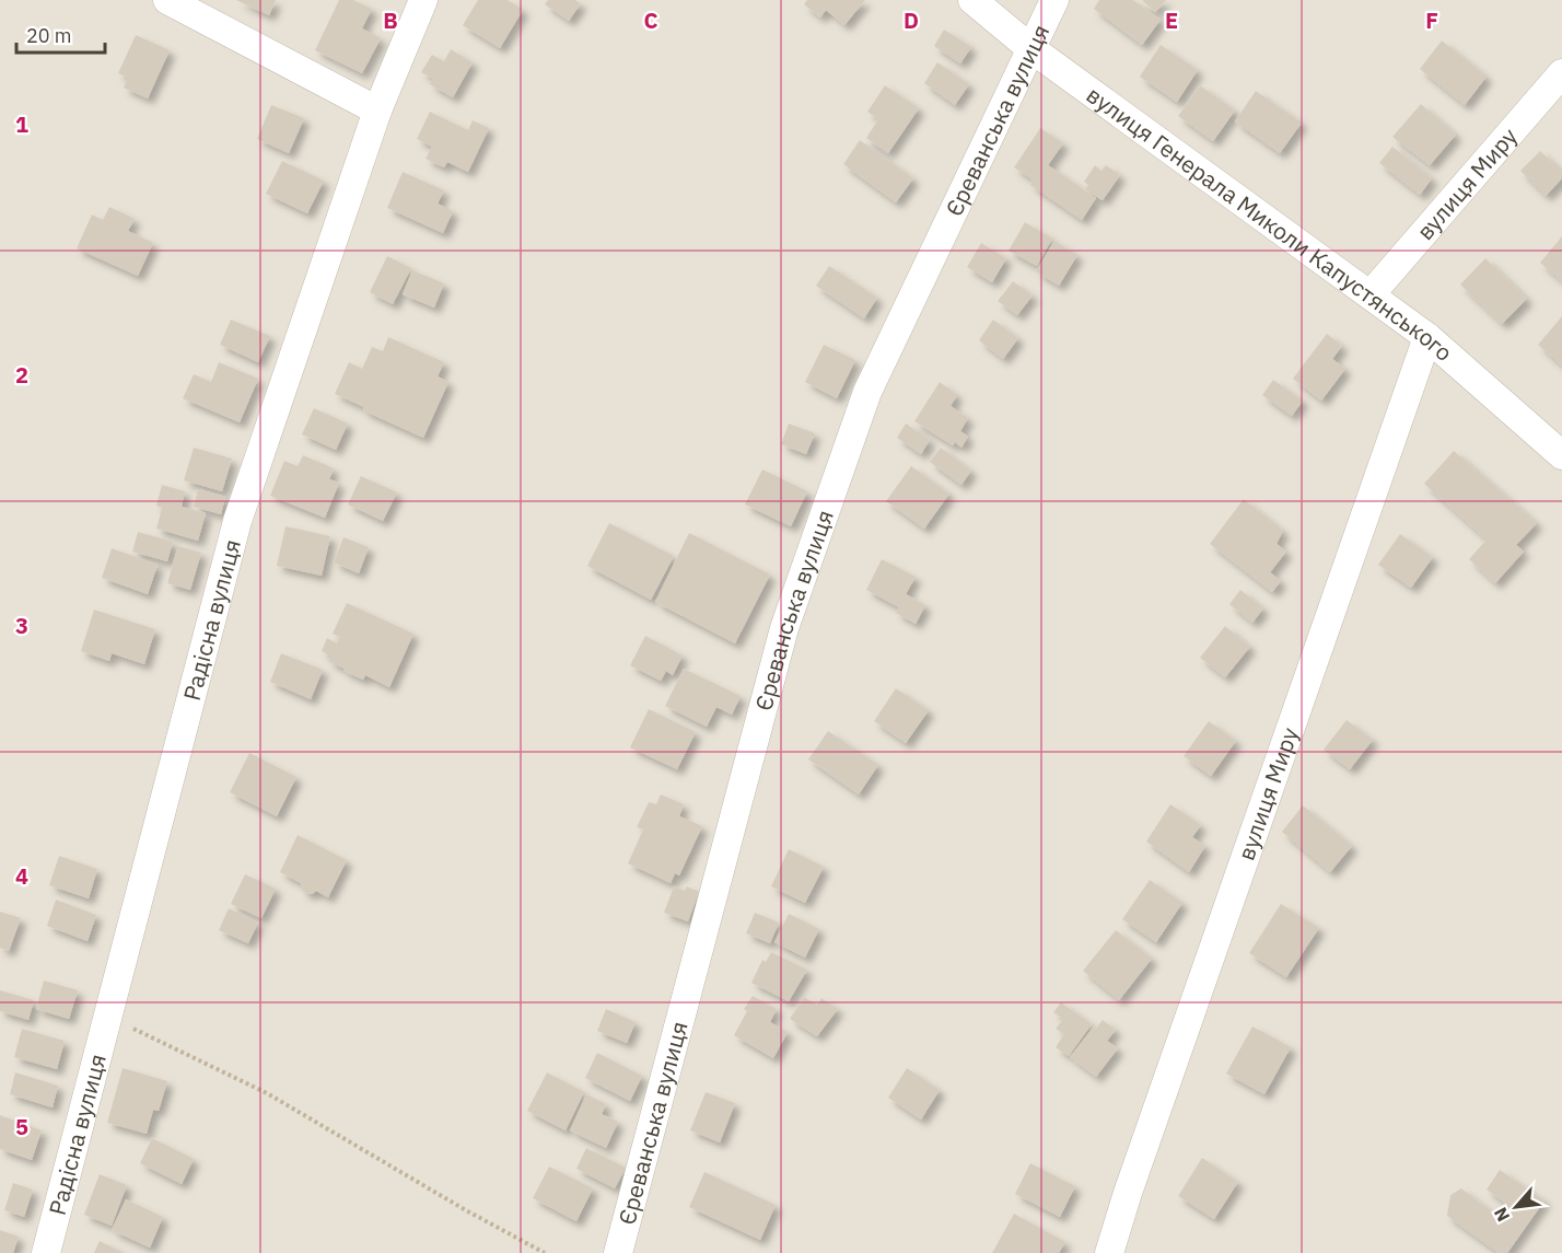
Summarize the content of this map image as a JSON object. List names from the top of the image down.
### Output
{
  "streets": {
    "street": [
      "Єреванська вулиця",
      "вулиця Миру",
      "вулиця Генерала Миколи Капустянського",
      "Радісна вулиця"
    ]
  },
  "crossings": [
    ["Єреванська вулиця", "вулиця Генерала Миколи Капустянського"],
    ["вулиця Миру", "вулиця Генерала Миколи Капустянського"]
  ],
  "scale_bar": "20 m",
  "north": "bottom left",
  "grid": {
    "columns": [
      "B",
      "C",
      "D",
      "E",
      "F"
    ],
    "rows": [
      "1",
      "2",
      "3",
      "4",
      "5"
    ]
  }
}
